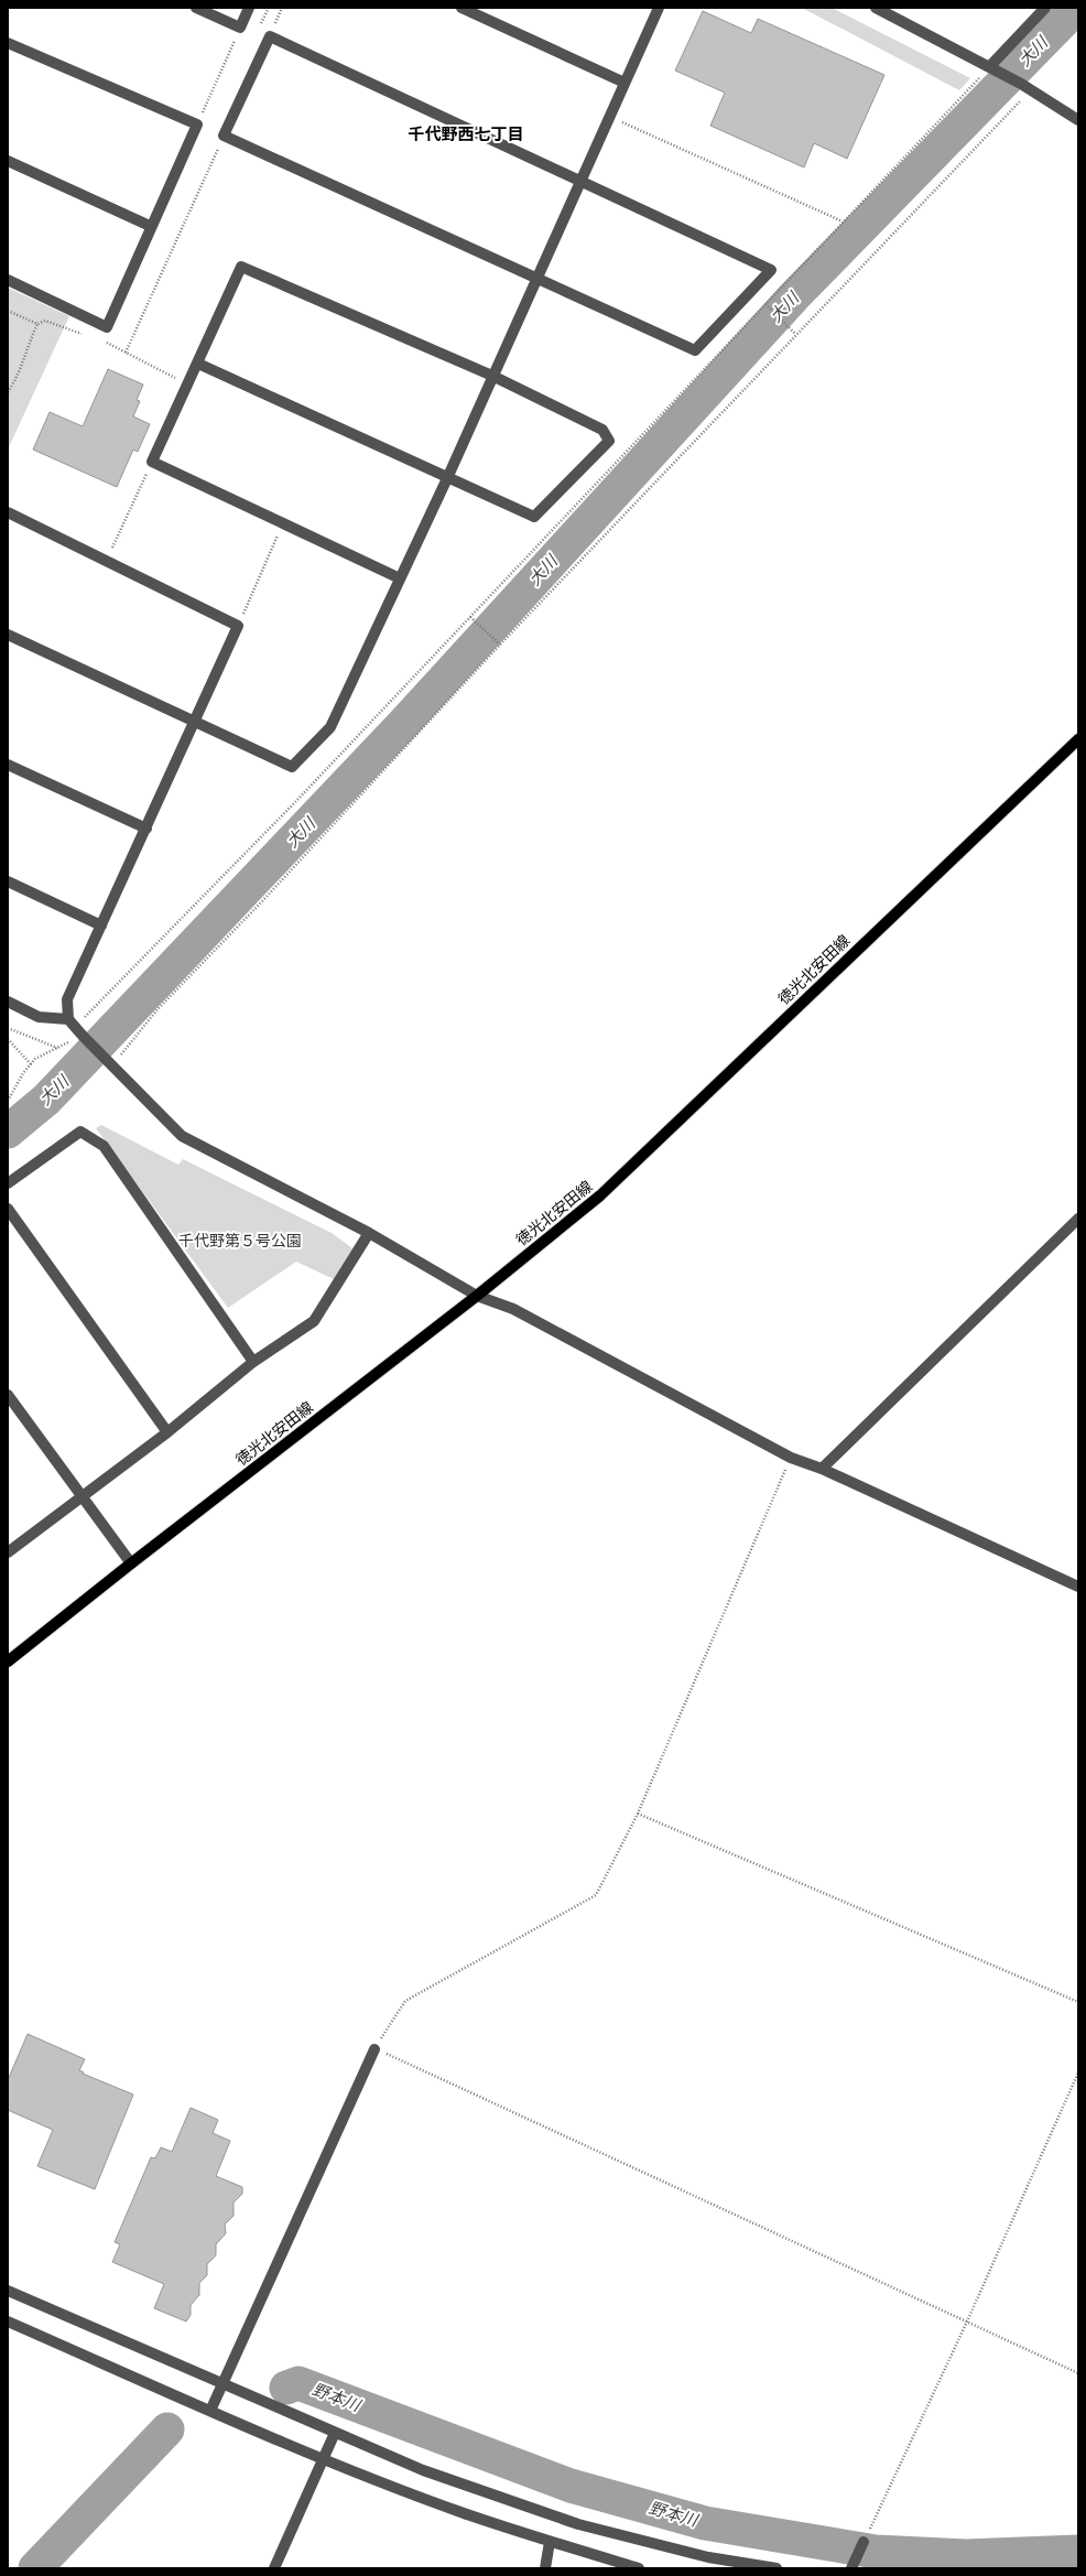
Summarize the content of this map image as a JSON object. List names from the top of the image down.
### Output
{
  "streets": {
    "main road": ["徳光北安田線"]
  },
  "districts": ["千代野西七丁目"],
  "water": ["大川", "野本川"],
  "parks": ["千代野第５号公園"]
}
